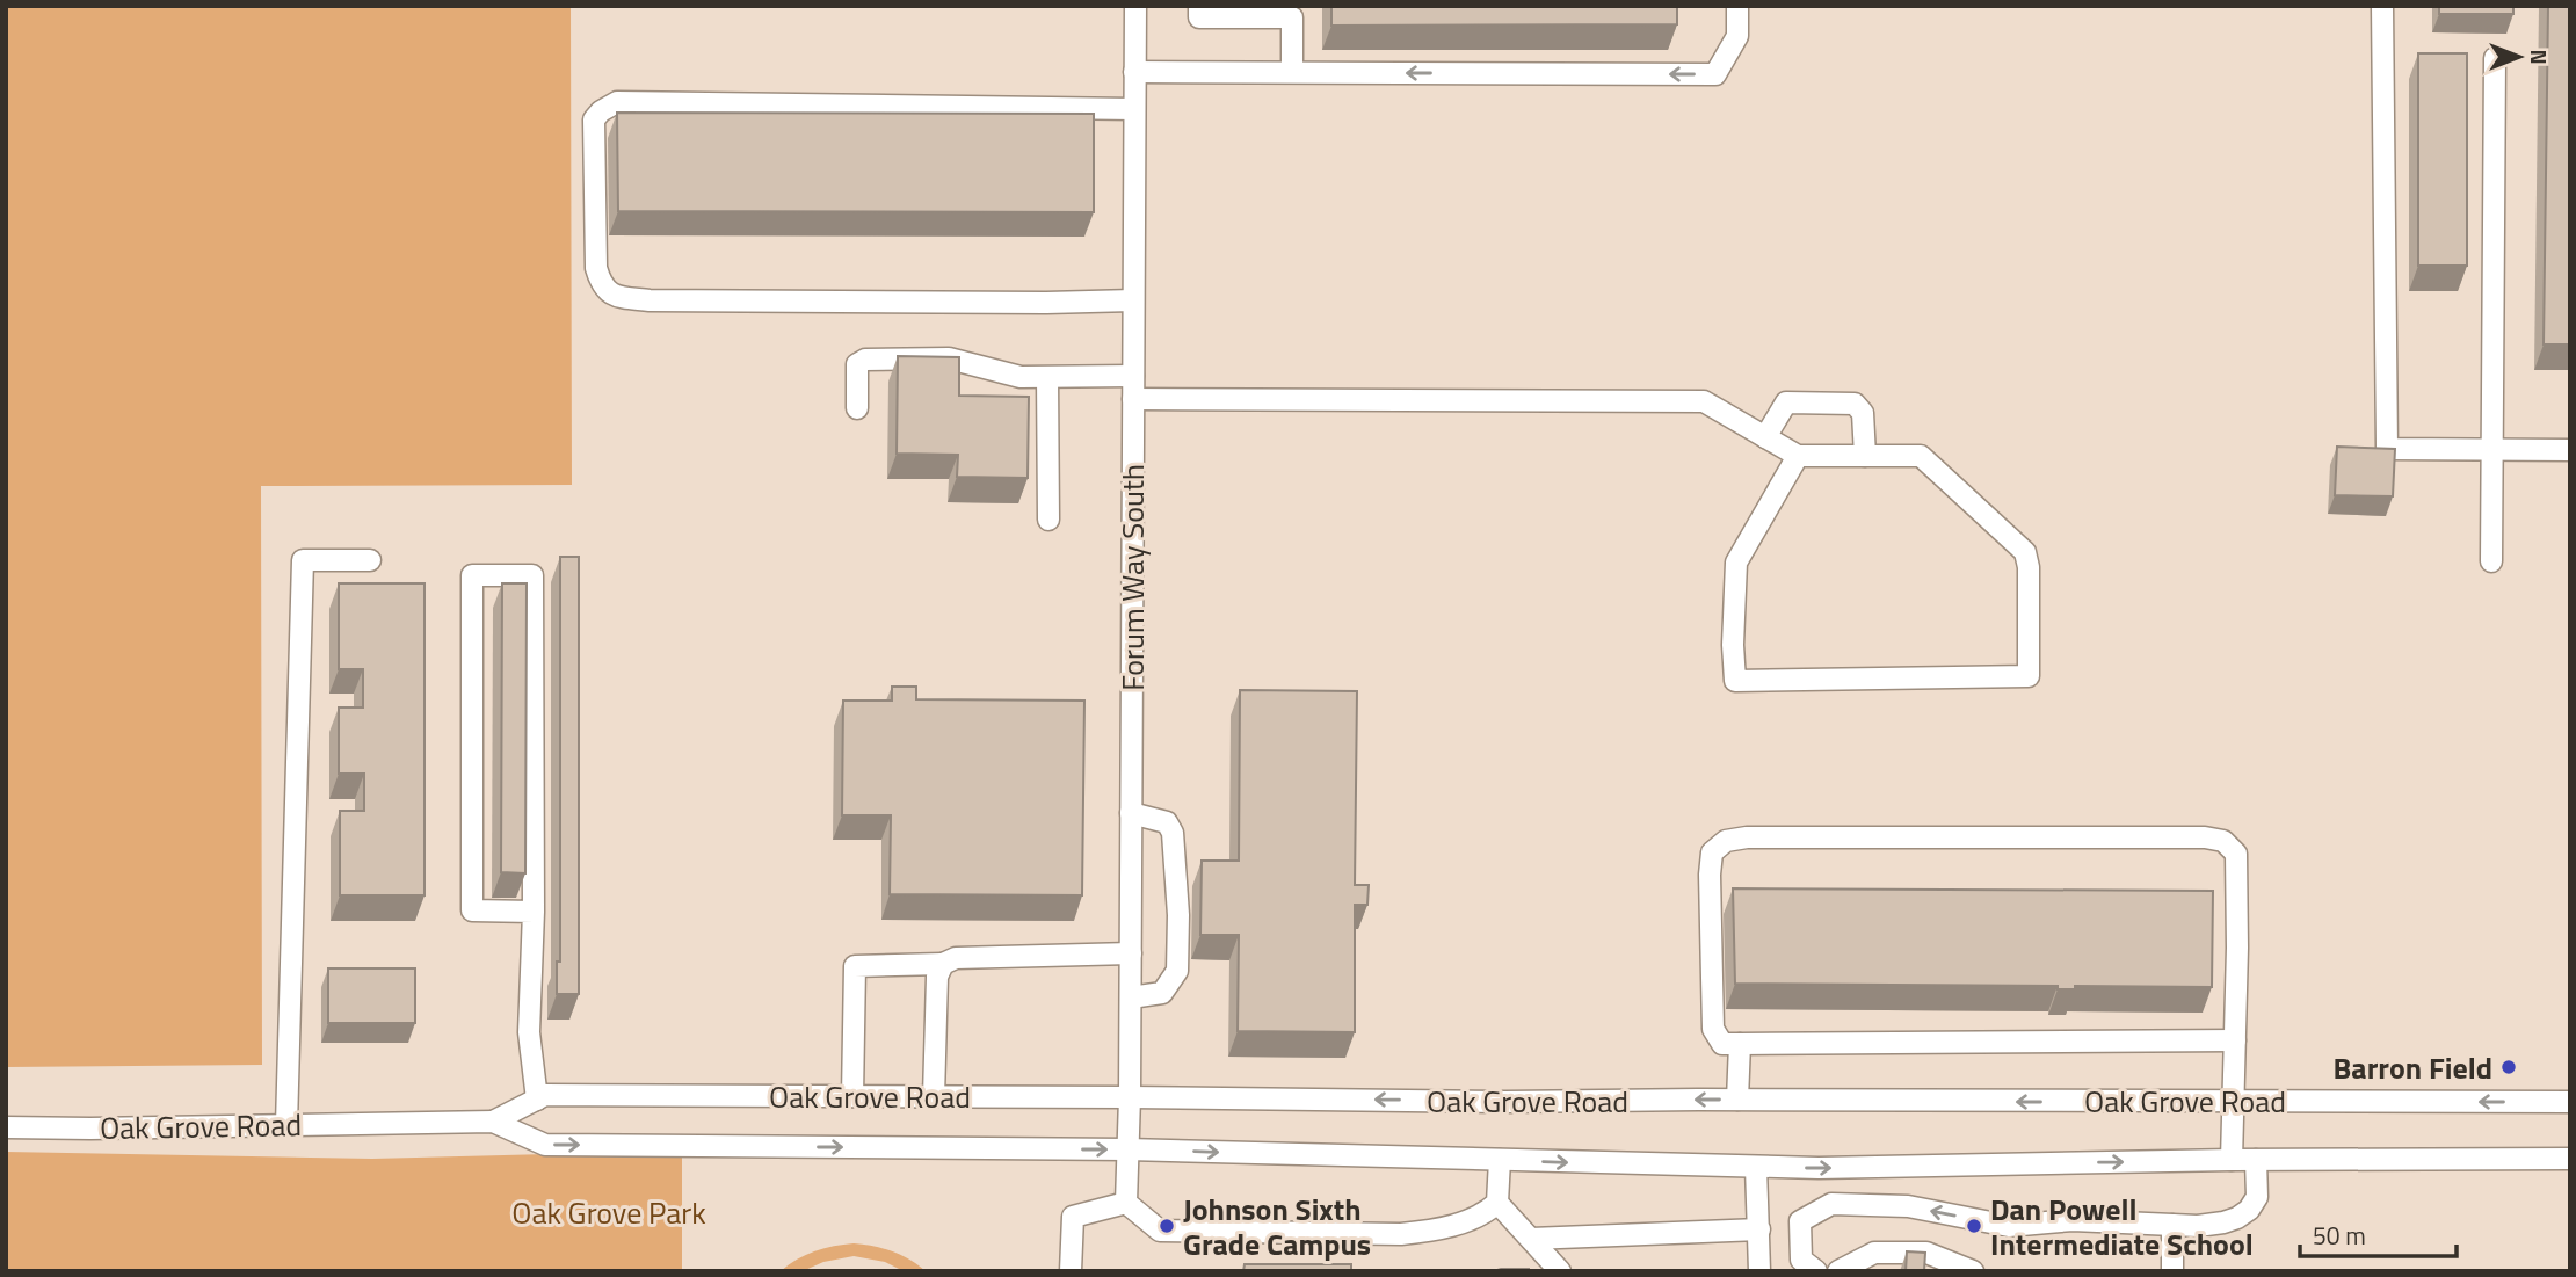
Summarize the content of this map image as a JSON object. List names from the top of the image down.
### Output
{
  "streets": {
    "street": ["Forum Way South", "Oak Grove Road"]
  },
  "crossings": [
    ["Forum Way South", "Oak Grove Road"]
  ],
  "parks": ["Oak Grove Park"],
  "places": ["Barron Field", "Johnson Sixth Grade Campus", "Dan Powell Intermediate School"],
  "scale_bar": "50 m",
  "north": "right"
}
